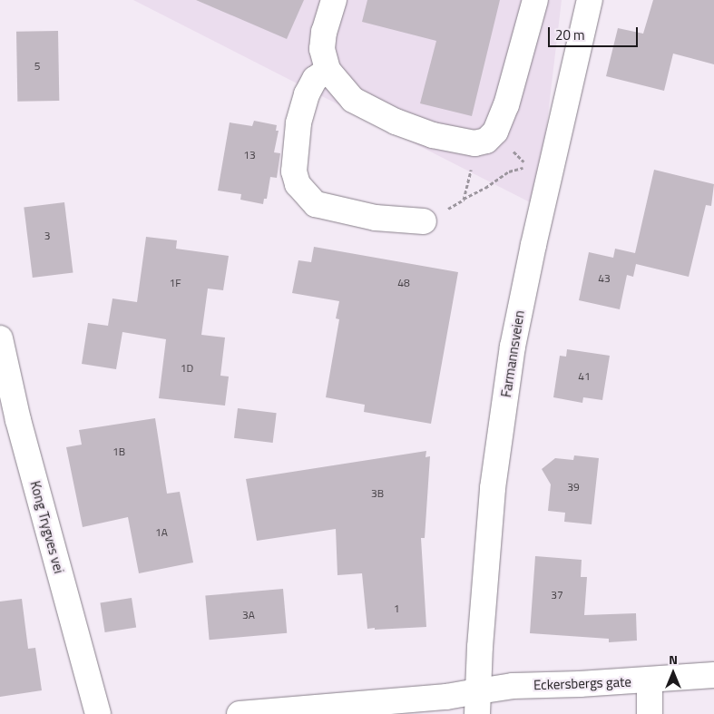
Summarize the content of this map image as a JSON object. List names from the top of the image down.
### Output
{
  "streets": {
    "street": ["Farmannsveien", "Kong Trygves vei", "Eckersbergs gate"]
  },
  "crossings": [
    ["Farmannsveien", "Eckersbergs gate"]
  ],
  "house_numbers": [
    "5",
    "13",
    "3",
    "43",
    "1F",
    "48",
    "1D",
    "41",
    "1B",
    "39",
    "3B",
    "1A",
    "37",
    "1",
    "3A"
  ],
  "scale_bar": "20 m",
  "north": "top"
}
